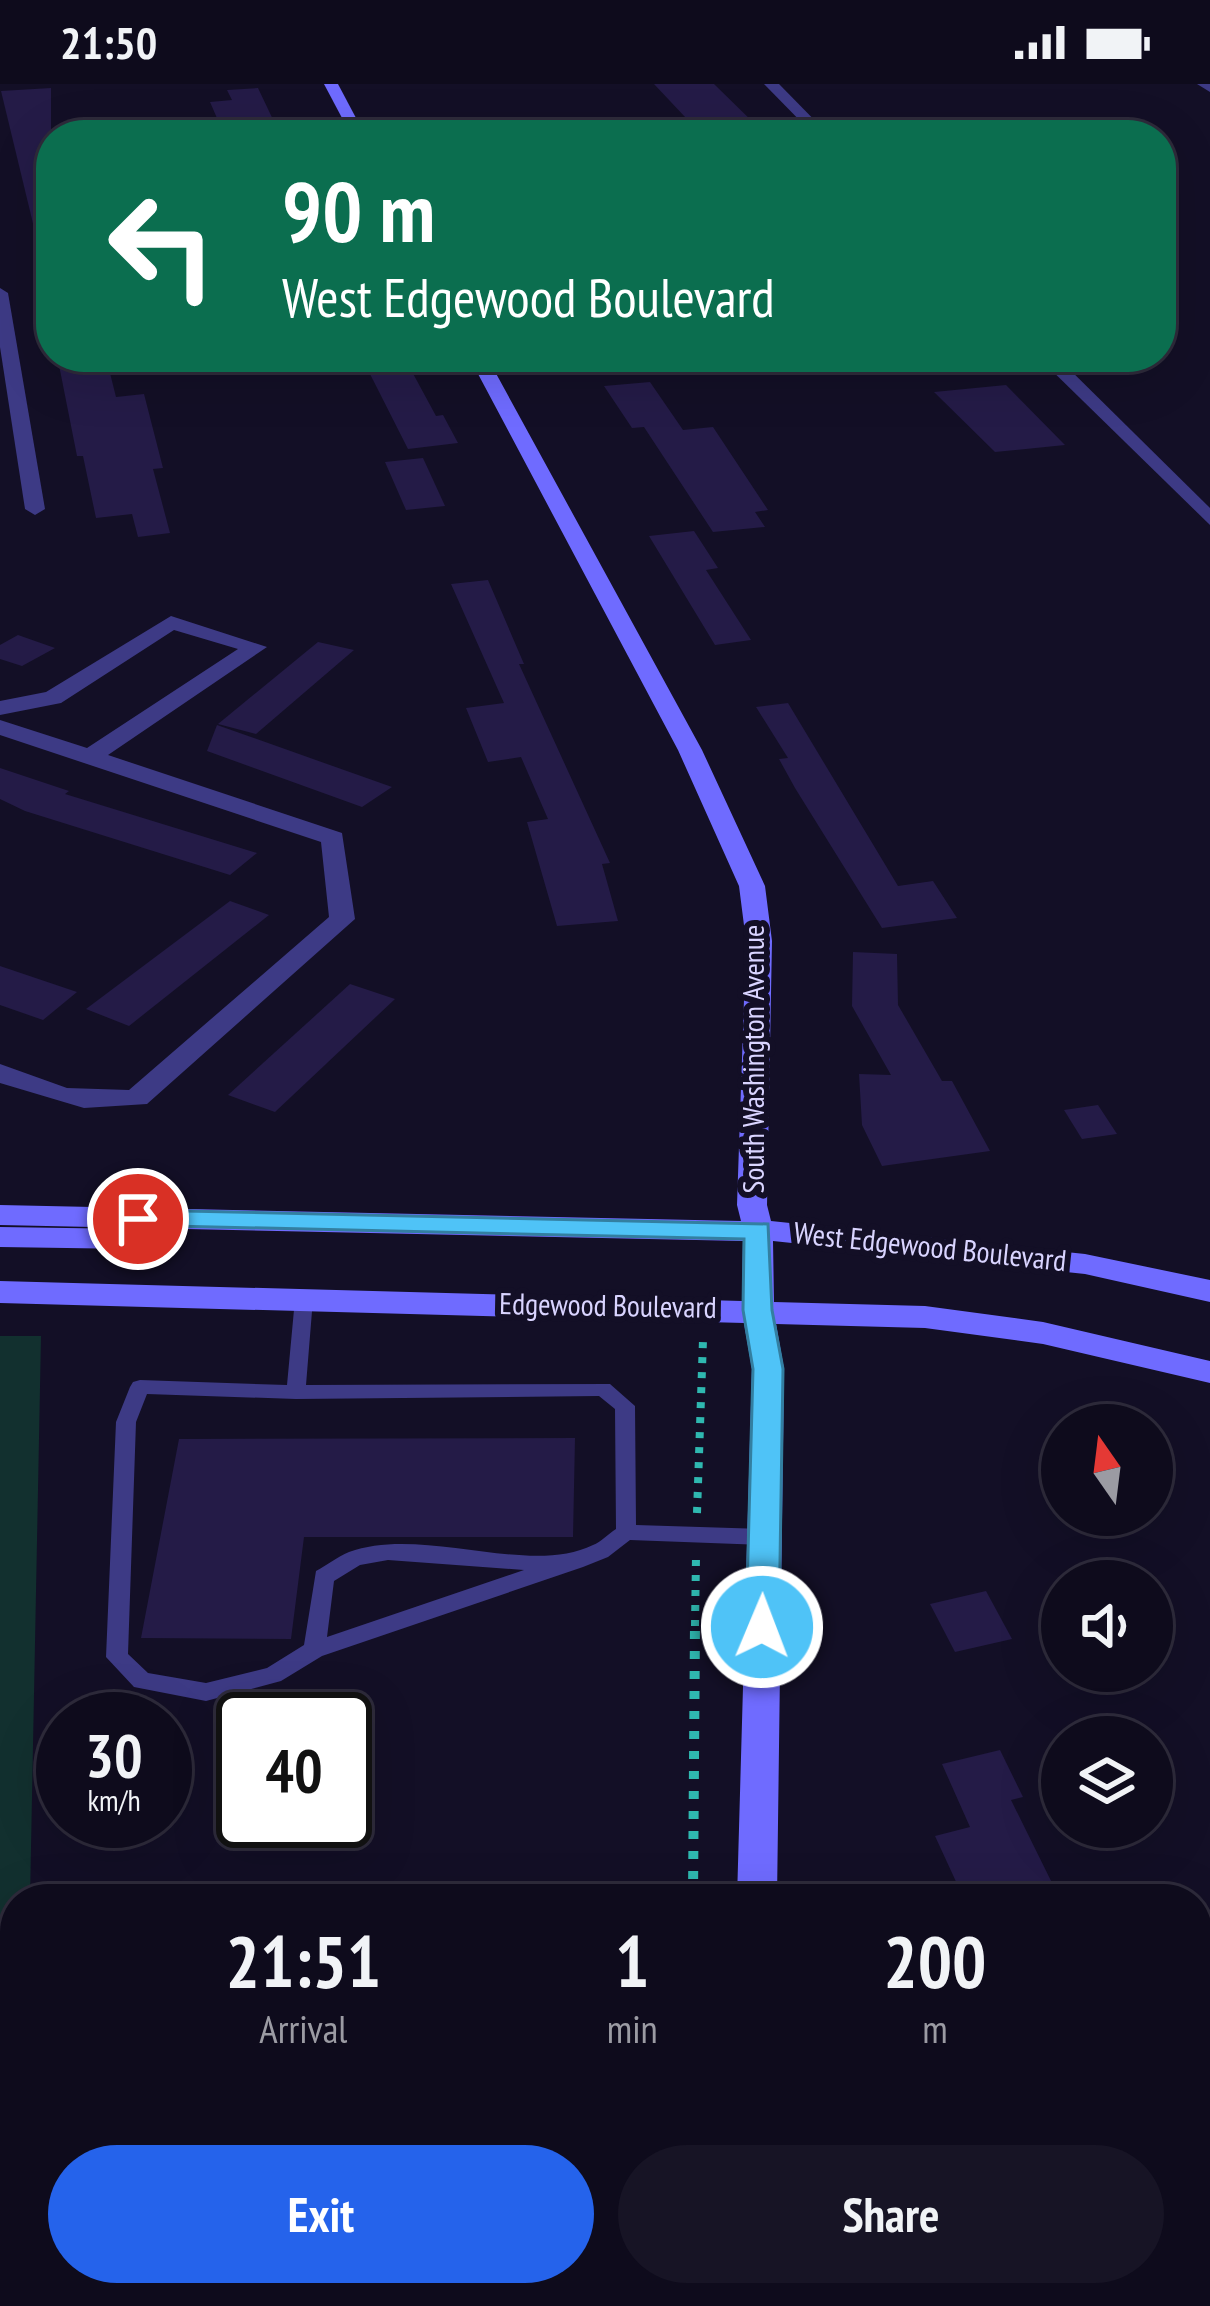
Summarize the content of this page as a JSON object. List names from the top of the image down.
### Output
{
  "streets": {
    "street": ["South Washington Avenue", "West Edgewood Boulevard", "Edgewood Boulevard"]
  },
  "crossings": [
    ["South Washington Avenue", "West Edgewood Boulevard"],
    ["South Washington Avenue", "Edgewood Boulevard"]
  ],
  "north": "top",
  "page": {
    "status": "21:50",
    "turn": ["90 m", "West Edgewood Boulevard"],
    "speed": "30 km/h",
    "limit": "40",
    "eta": [
      "21:51",
      "Arrival",
      "1",
      "min",
      "200",
      "m"
    ],
    "buttons": ["Exit", "Share"]
  }
}
